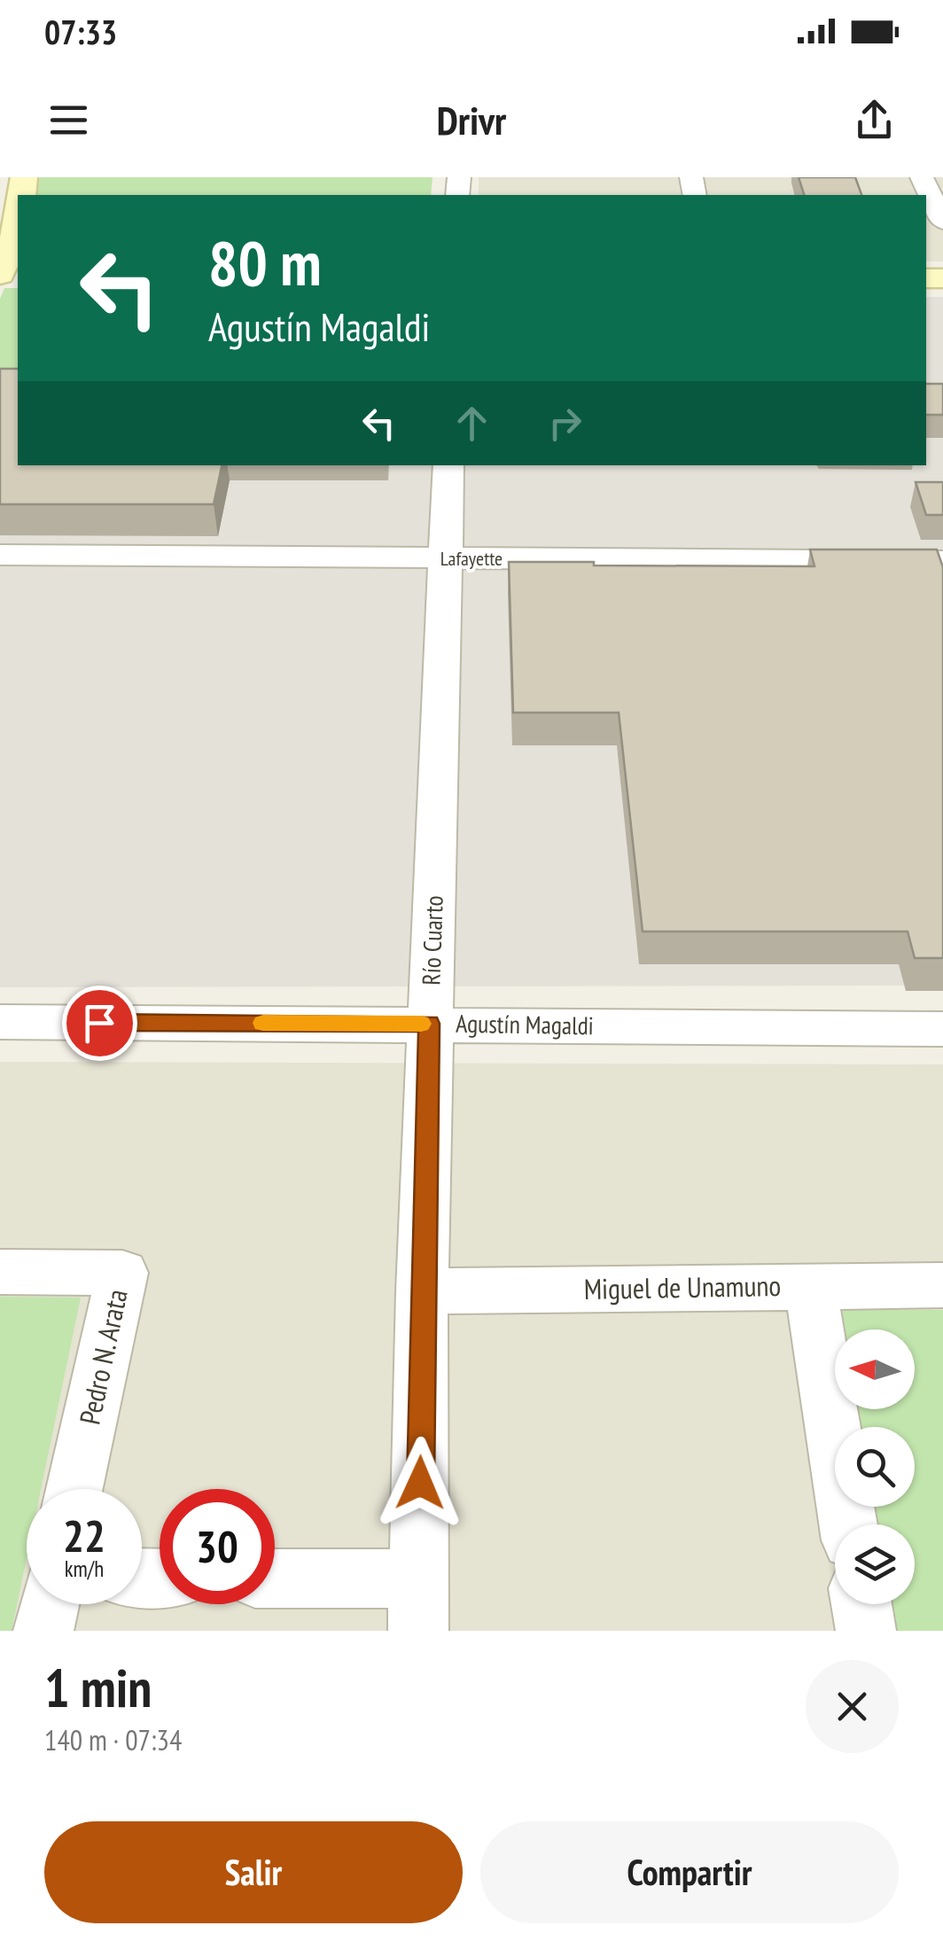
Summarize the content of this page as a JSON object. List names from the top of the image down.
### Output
{
  "streets": {
    "street": [
      "Lafayette",
      "Río Cuarto",
      "Agustín Magaldi",
      "Miguel de Unamuno",
      "Pedro N. Arata"
    ]
  },
  "crossings": [
    ["Lafayette", "Río Cuarto"],
    ["Río Cuarto", "Agustín Magaldi"],
    ["Río Cuarto", "Miguel de Unamuno"]
  ],
  "north": "left",
  "page": {
    "status": "07:33",
    "header": "Drivr",
    "turn": ["80 m", "Agustín Magaldi"],
    "speed": "22 km/h",
    "limit": "30",
    "heading": ["1 min", "140 m · 07:34"],
    "buttons": ["Salir", "Compartir"]
  }
}
